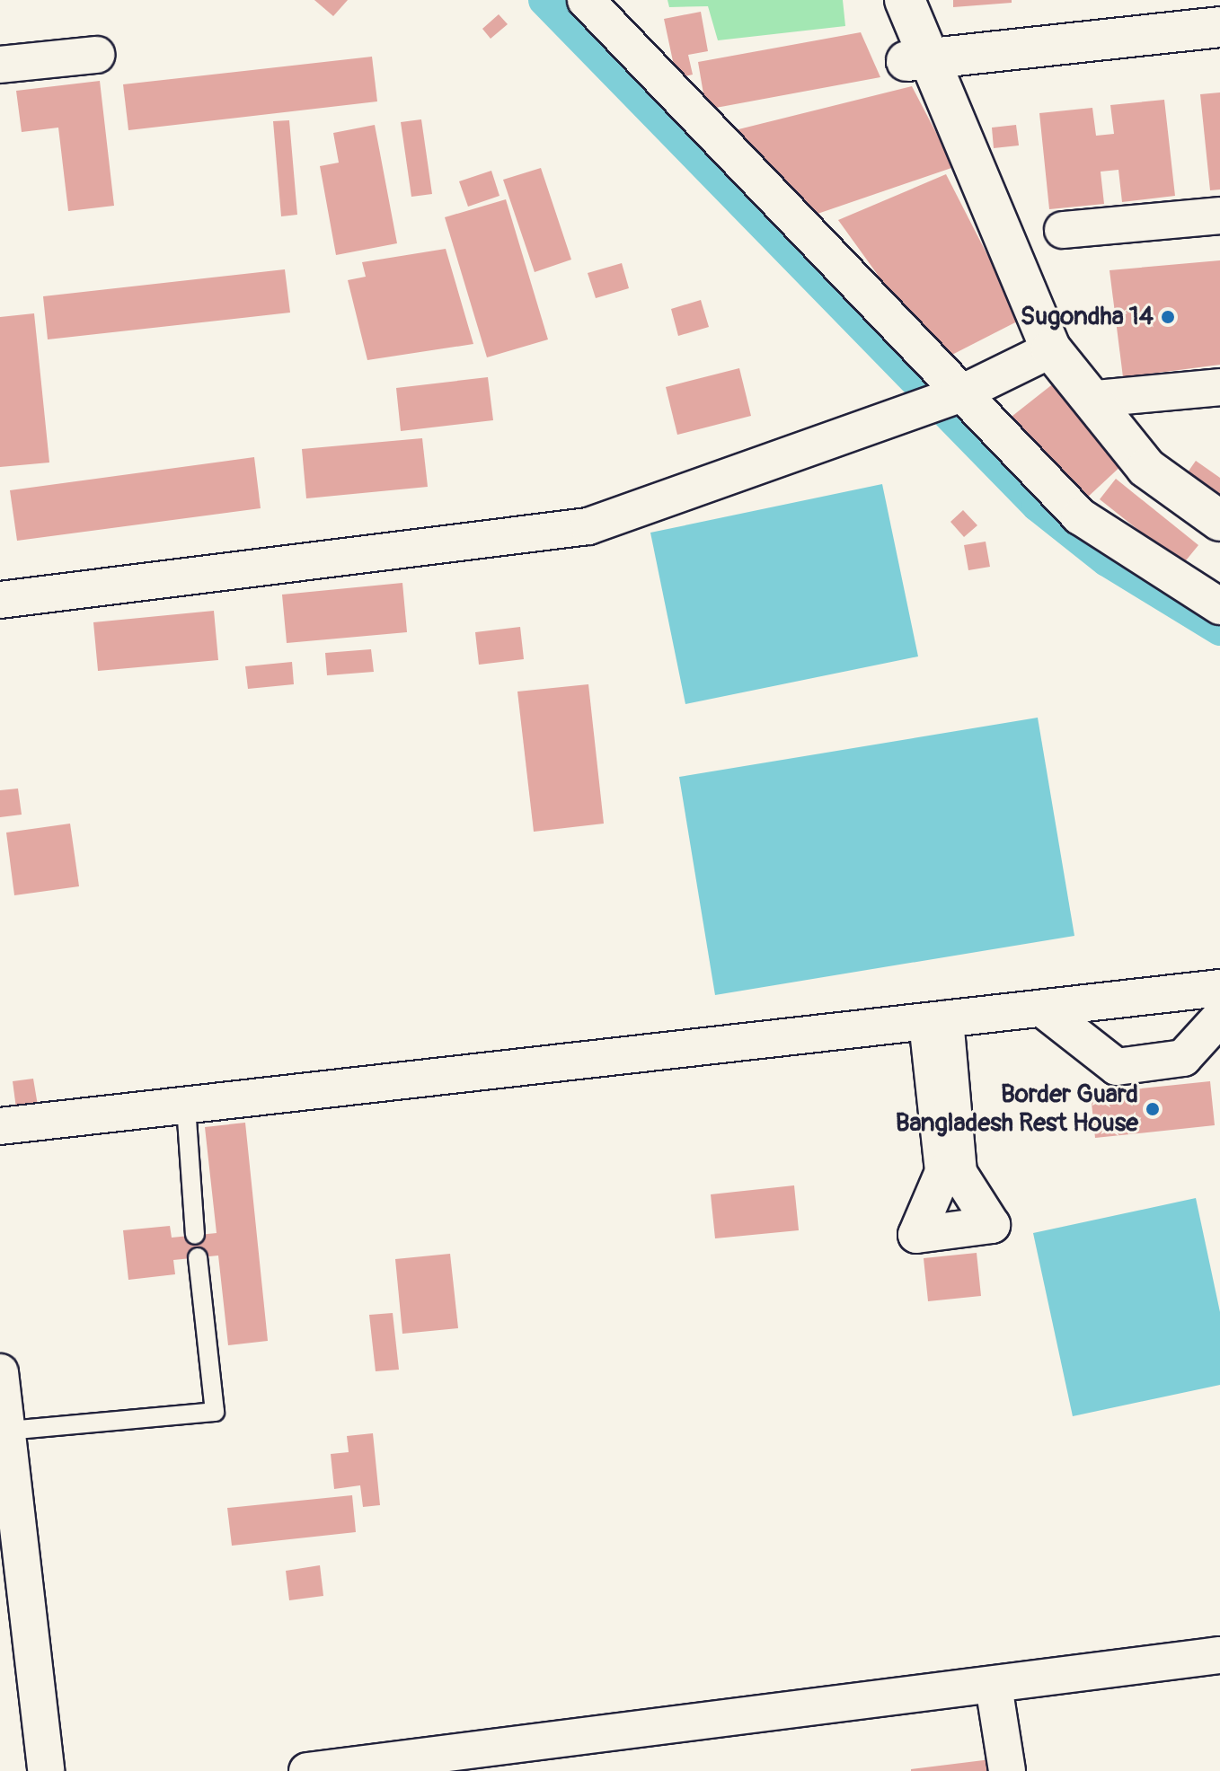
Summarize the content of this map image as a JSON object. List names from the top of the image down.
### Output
{
  "places": ["Sugondha 14", "Border Guard Bangladesh Rest House"]
}
